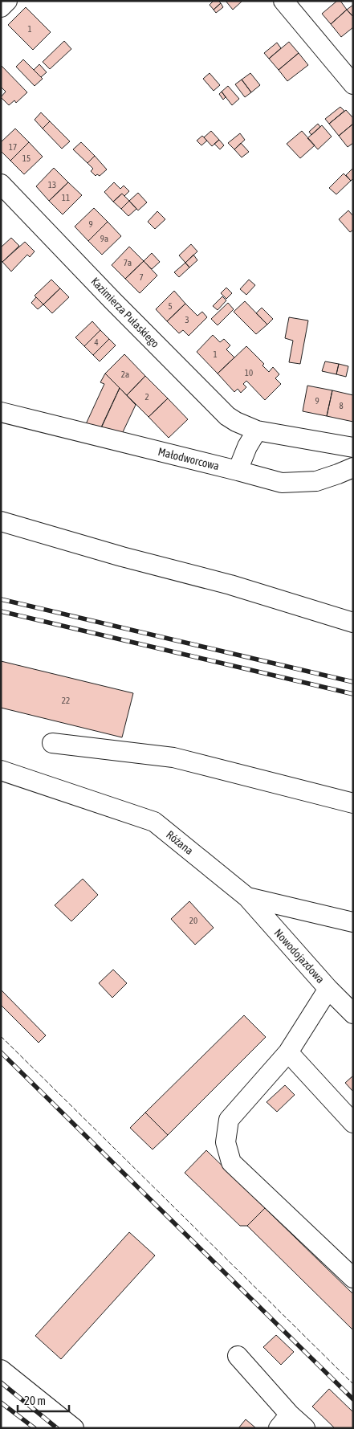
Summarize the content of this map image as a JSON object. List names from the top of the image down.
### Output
{
  "streets": {
    "street": [
      "Kazimierza Pułaskiego",
      "Małodworcowa",
      "Różana",
      "Nowodojazdowa"
    ]
  },
  "crossings": [
    ["Różana", "Nowodojazdowa"]
  ],
  "house_numbers": [
    "1",
    "17",
    "15",
    "13",
    "11",
    "9",
    "9a",
    "7a",
    "7",
    "5",
    "3",
    "4",
    "1",
    "10",
    "2a",
    "2",
    "9",
    "8",
    "22",
    "20"
  ],
  "scale_bar": "20 m"
}
